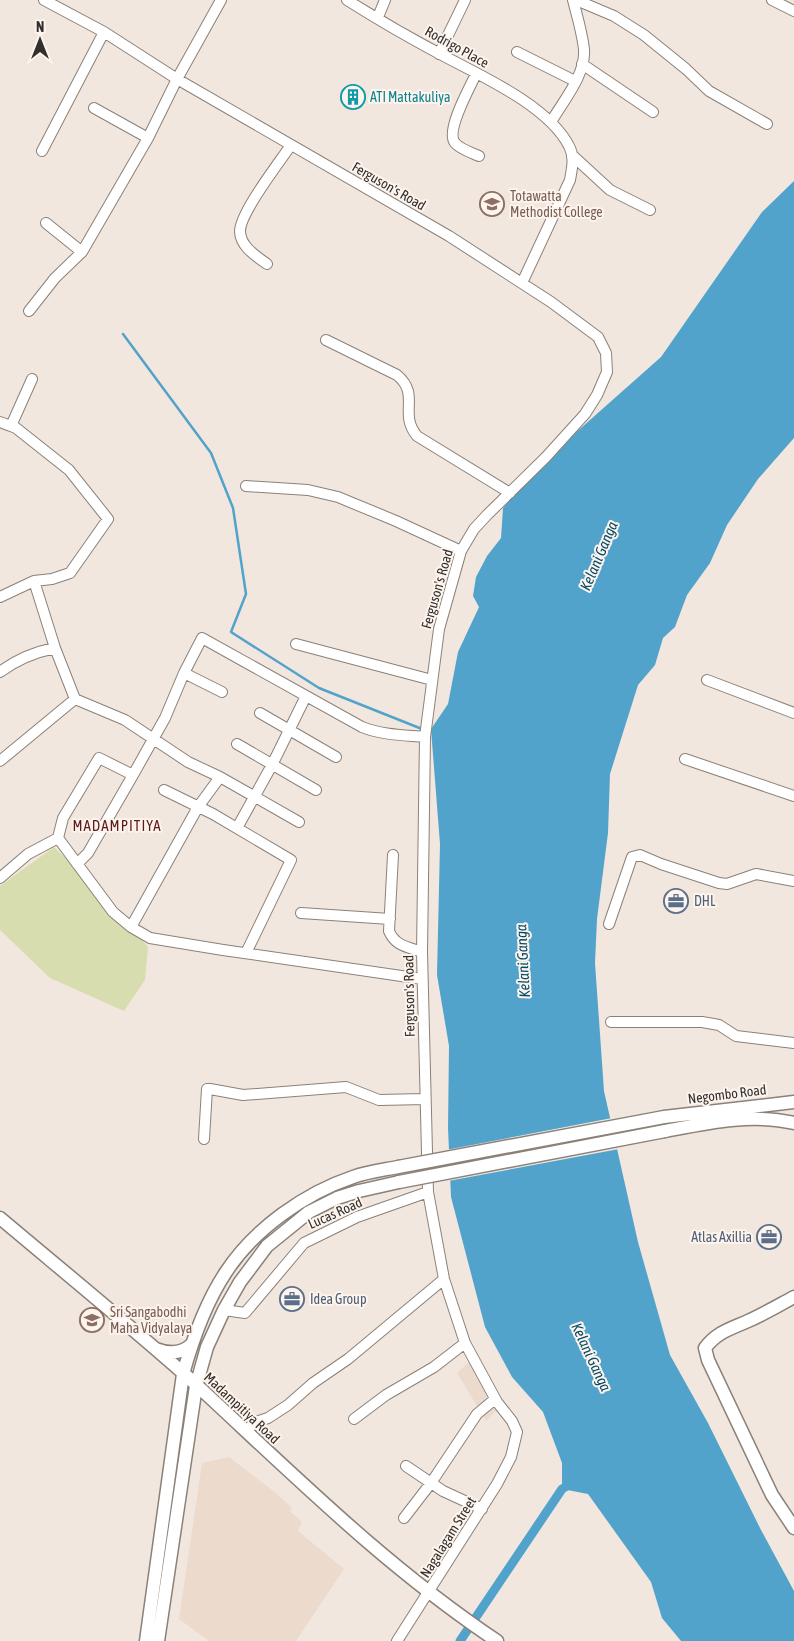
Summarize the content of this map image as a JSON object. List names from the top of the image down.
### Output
{
  "streets": {
    "main road": ["Negombo Road", "Madampitiya Road"],
    "street": [
      "Rodrigo Place",
      "Ferguson's Road",
      "Lucas Road",
      "Nagalagam Street"
    ]
  },
  "crossings": [
    ["Ferguson's Road", "Lucas Road"],
    ["Ferguson's Road", "Nagalagam Street"],
    ["Negombo Road", "Lucas Road"],
    ["Negombo Road", "Madampitiya Road"],
    ["Madampitiya Road", "Nagalagam Street"]
  ],
  "districts": ["MADAMPITIYA"],
  "water": ["Kelani Ganga"],
  "places": {
    "building": ["ATI Mattakuliya"],
    "school or university": ["Totawatta Methodist College", "Sri Sangabodhi Maha Vidyalaya"],
    "office": ["DHL", "Atlas Axillia", "Idea Group"]
  },
  "north": "top"
}
